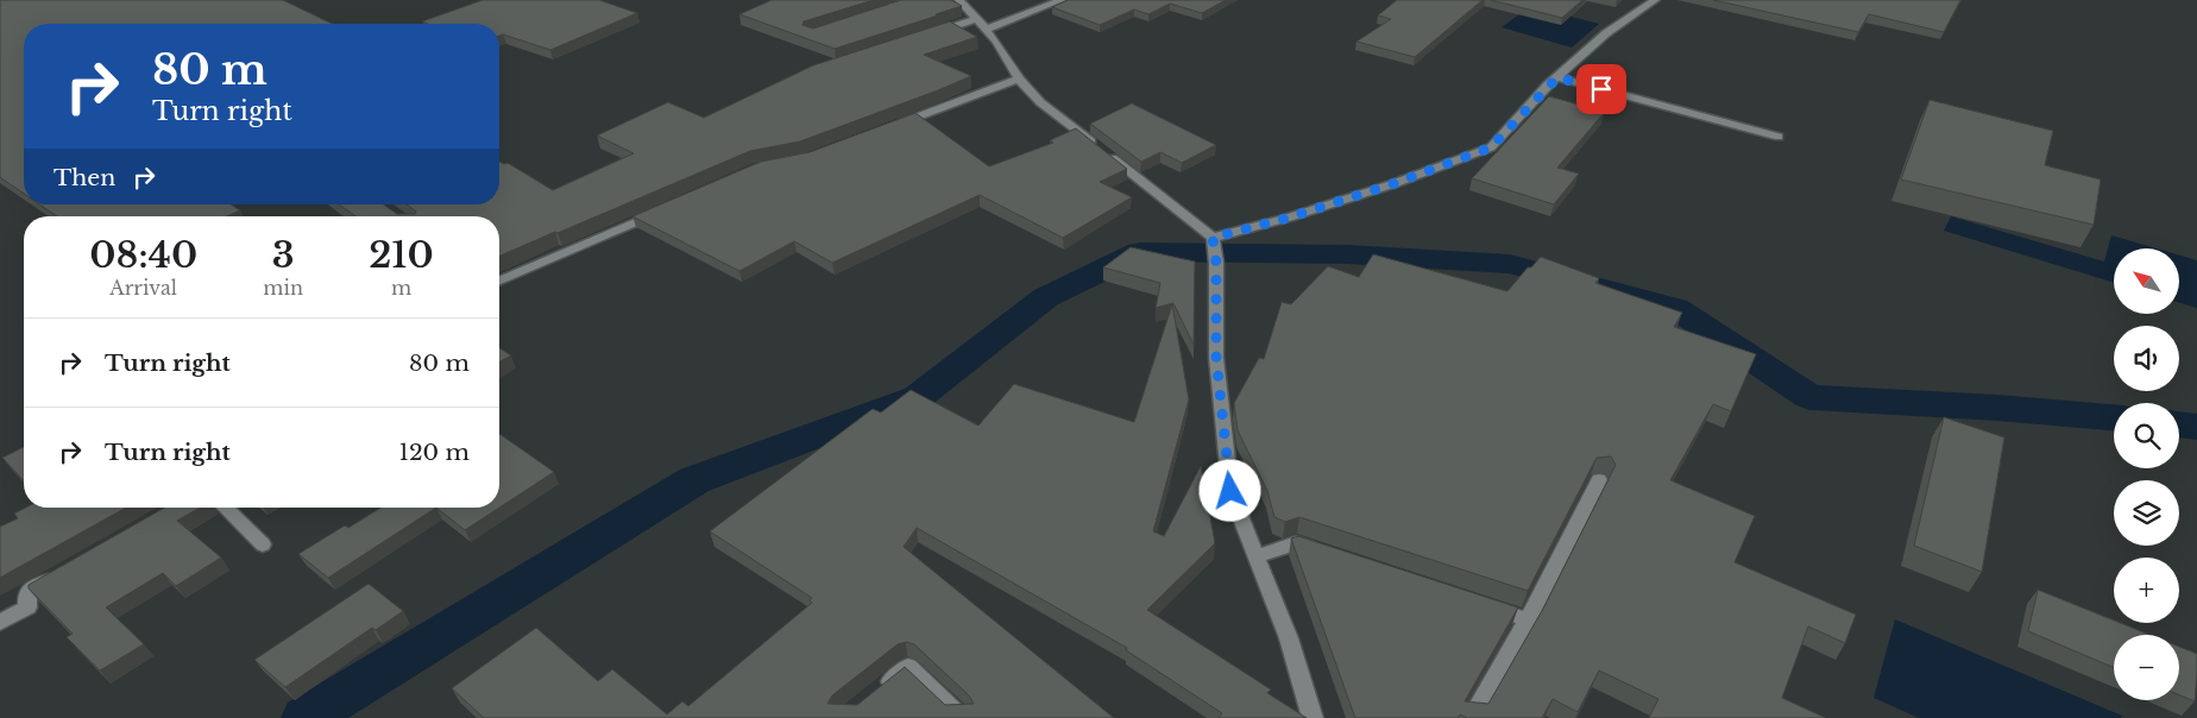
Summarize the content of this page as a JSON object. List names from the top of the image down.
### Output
{
  "north": "top left",
  "page": {
    "turn": ["80 m", "Turn right"],
    "then": "Then",
    "eta": [
      "08:40",
      "Arrival",
      "3",
      "min",
      "210",
      "m"
    ],
    "map_buttons": ["+", "−"],
    "list": [
      {
        "name": "Turn right",
        "value": "80 m"
      },
      {
        "name": "Turn right",
        "value": "120 m"
      }
    ]
  }
}
